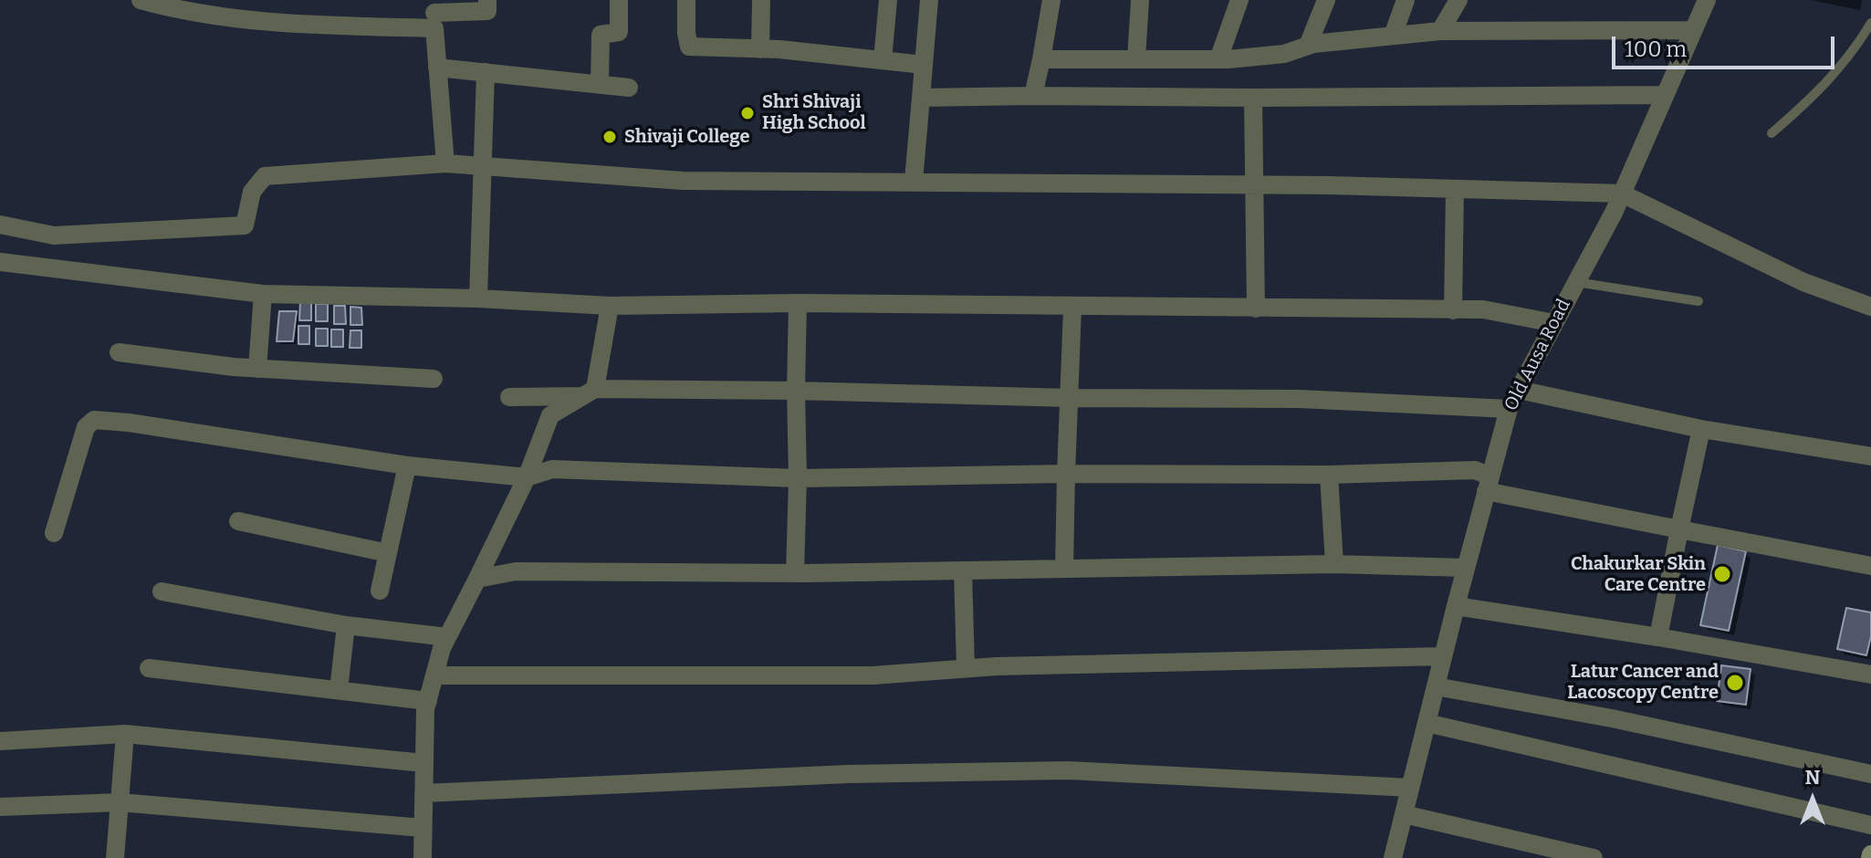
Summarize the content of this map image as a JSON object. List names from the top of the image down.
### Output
{
  "streets": {
    "street": ["Old Ausa Road"]
  },
  "places": [
    "Shri Shivaji High School",
    "Shivaji College",
    "Chakurkar Skin Care Centre",
    "Latur Cancer and Lacoscopy Centre"
  ],
  "scale_bar": "100 m",
  "north": "top"
}
